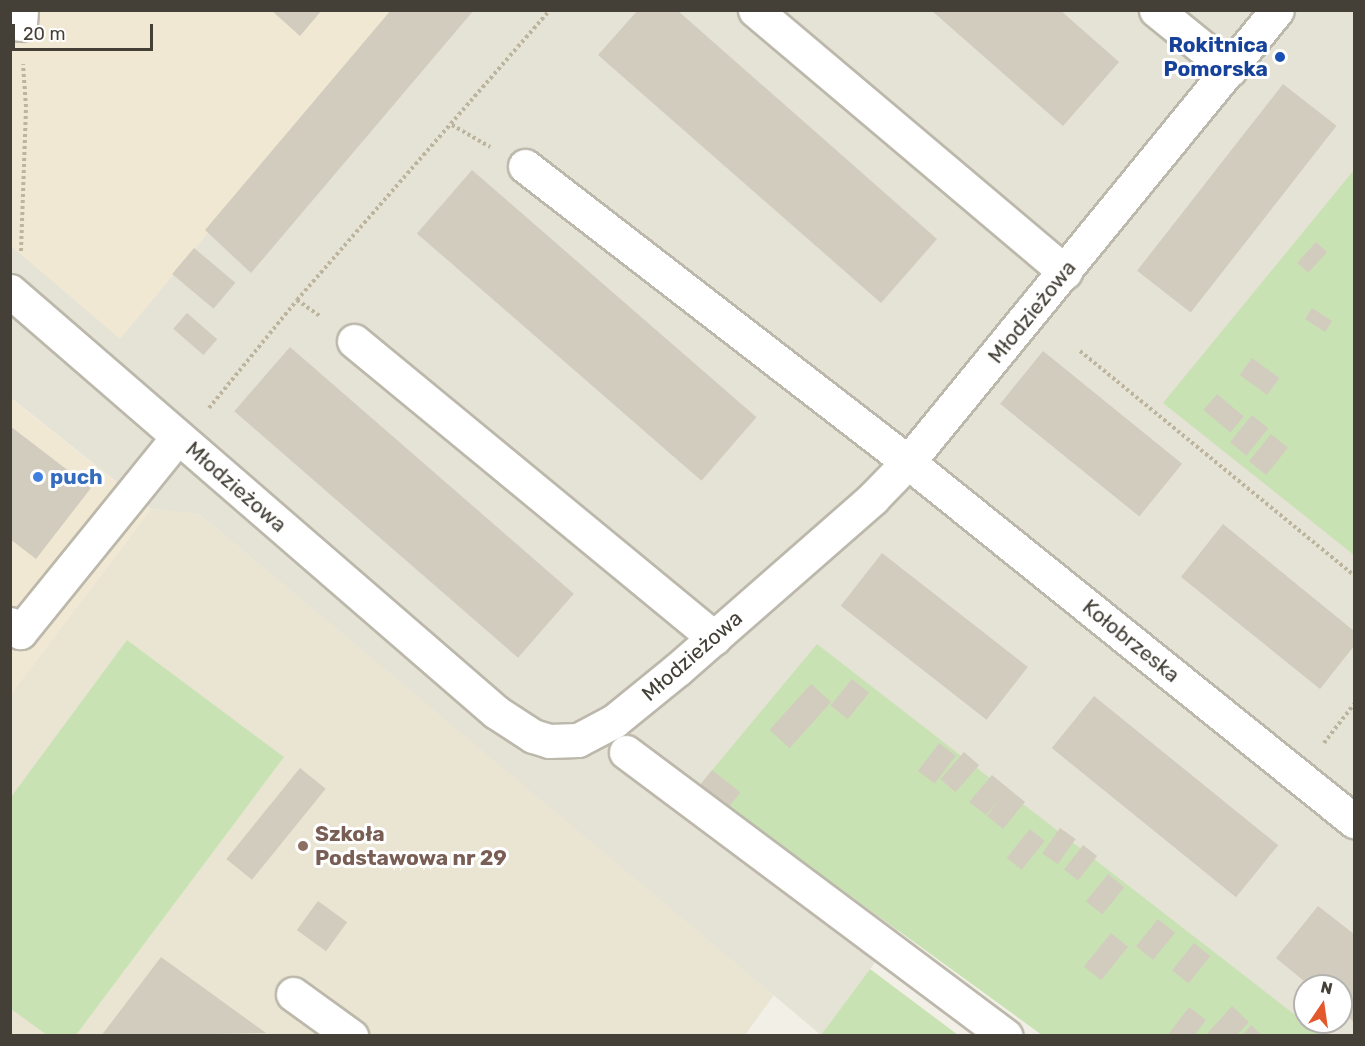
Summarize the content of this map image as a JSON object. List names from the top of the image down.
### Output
{
  "streets": {
    "street": ["Młodzieżowa", "Kołobrzeska"]
  },
  "crossings": [
    ["Młodzieżowa", "Kołobrzeska"]
  ],
  "places": ["Rokitnica Pomorska", "puch", "Szkoła Podstawowa nr 29"],
  "scale_bar": "20 m",
  "north": "top"
}
